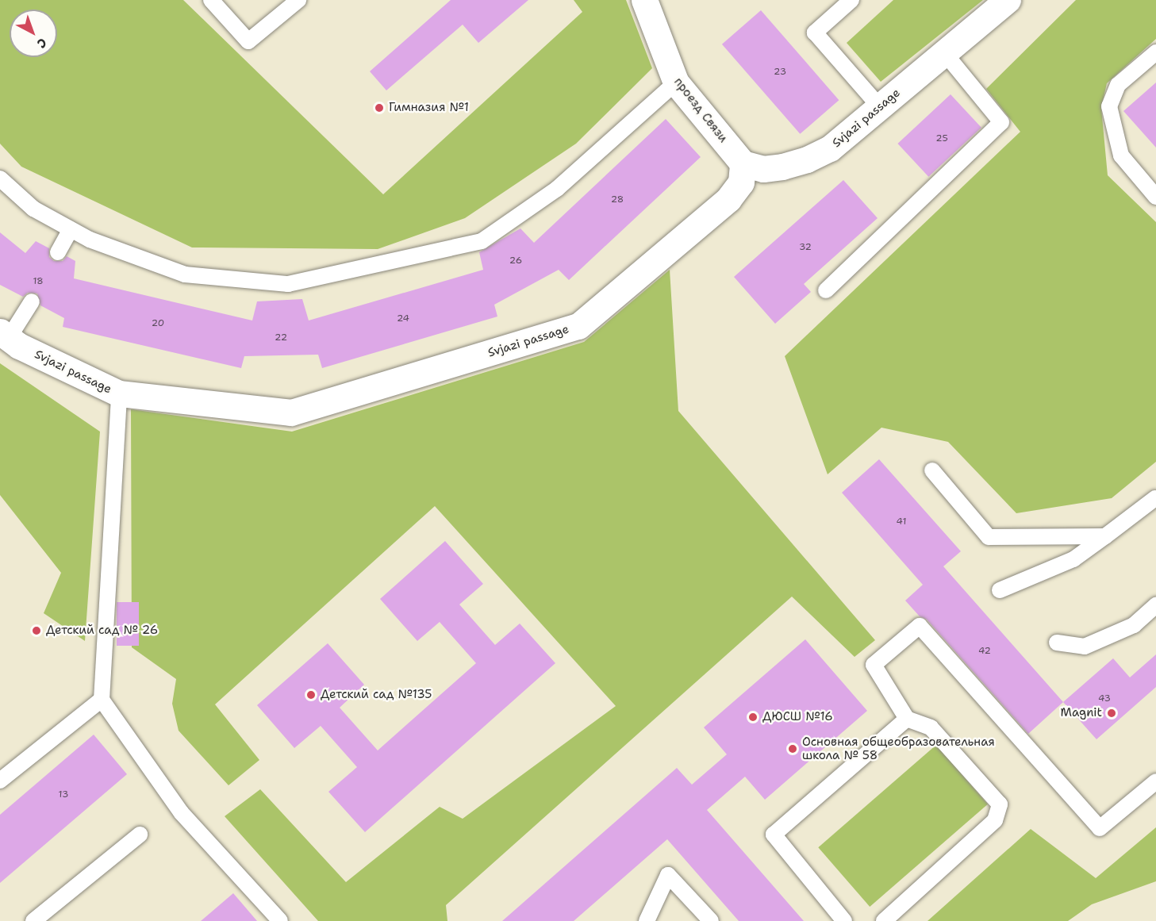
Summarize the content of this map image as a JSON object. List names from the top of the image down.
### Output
{
  "streets": {
    "street": ["проезд Связи", "Svjazi passage"]
  },
  "crossings": [
    ["проезд Связи", "Svjazi passage"]
  ],
  "places": [
    "Гимназия №1",
    "Детский сад № 26",
    "Детский сад №135",
    "Magnit",
    "ДЮСШ №16",
    "Основная общеобразовательная школа № 58"
  ],
  "house_numbers": [
    "23",
    "25",
    "28",
    "32",
    "26",
    "18",
    "24",
    "20",
    "22",
    "41",
    "42",
    "43",
    "13"
  ],
  "north": "bottom right"
}
